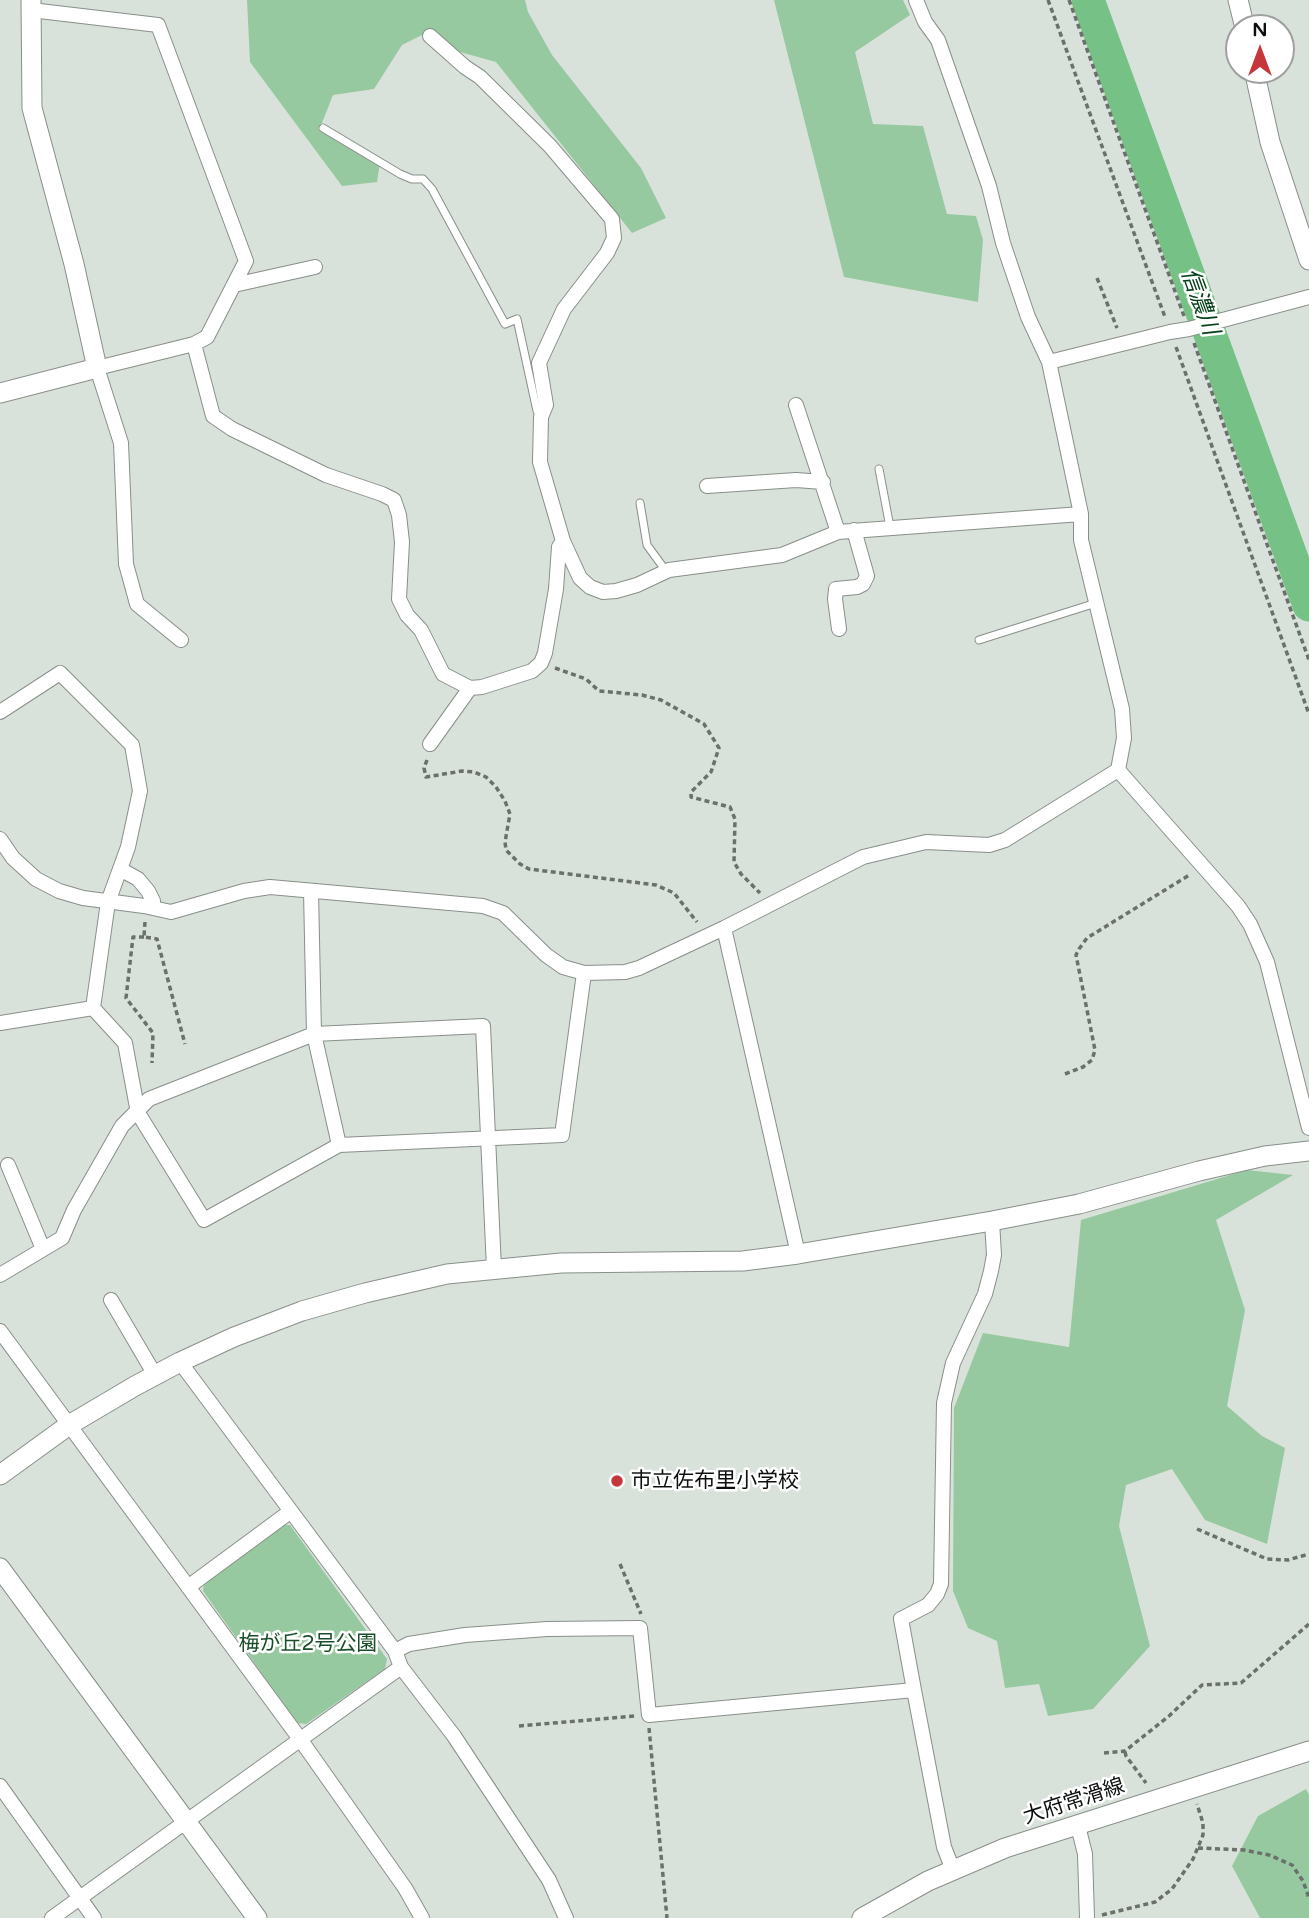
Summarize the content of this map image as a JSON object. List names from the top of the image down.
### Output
{
  "streets": {
    "street": ["大府常滑線"]
  },
  "water": ["信濃川"],
  "parks": ["梅が丘2号公園"],
  "places": ["市立佐布里小学校"],
  "north": "top"
}
